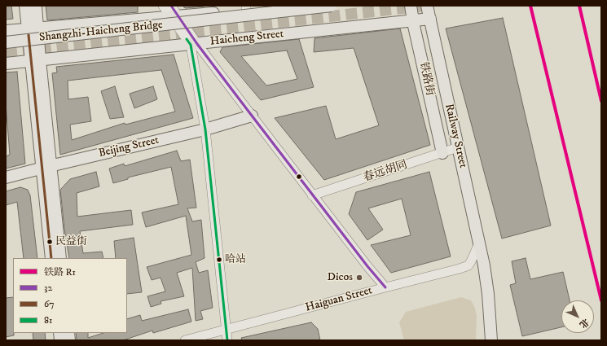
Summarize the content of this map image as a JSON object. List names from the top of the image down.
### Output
{
  "streets": {
    "main road": [
      "Shangzhi-Haicheng Bridge",
      "Haicheng Street",
      "铁路街",
      "Railway Street",
      "Beijing Street"
    ],
    "street": ["春远胡同", "Haiguan Street"]
  },
  "crossings": [
    ["Haicheng Street", "铁路街"],
    ["Haicheng Street", "Railway Street"],
    ["铁路街", "春远胡同"],
    ["Railway Street", "春远胡同"],
    ["Railway Street", "Haiguan Street"]
  ],
  "places": ["民益街", "哈站", "Dicos"],
  "lines": [
    "rail line R1",
    "transit line 32",
    "transit line 67",
    "transit line 81"
  ],
  "legend": [
    "铁路 R1",
    "32",
    "67",
    "81"
  ],
  "north": "bottom right"
}
